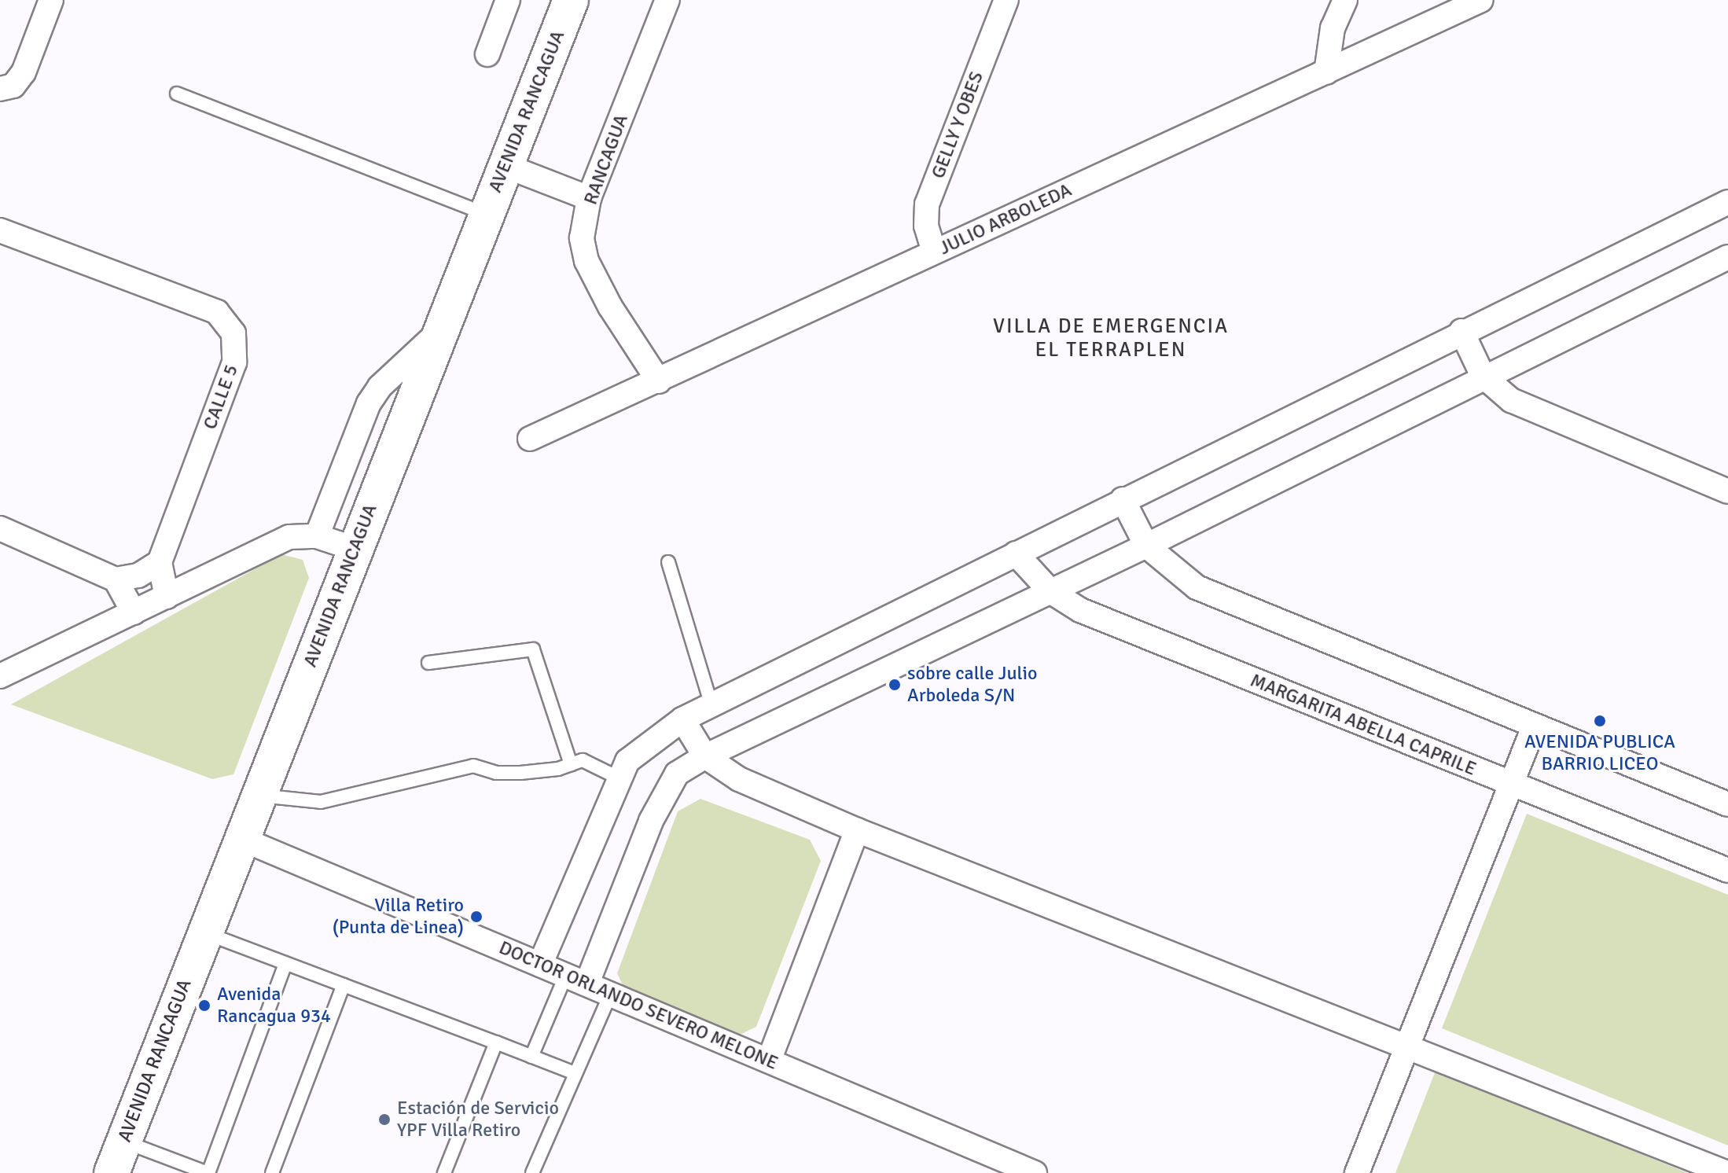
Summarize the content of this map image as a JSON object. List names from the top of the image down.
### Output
{
  "streets": {
    "main road": ["AVENIDA RANCAGUA"],
    "street": [
      "GELLY Y OBES",
      "RANCAGUA",
      "JULIO ARBOLEDA",
      "CALLE 5",
      "MARGARITA ABELLA CAPRILE",
      "DOCTOR ORLANDO SEVERO MELONE"
    ]
  },
  "crossings": [
    ["AVENIDA RANCAGUA", "DOCTOR ORLANDO SEVERO MELONE"],
    ["GELLY Y OBES", "JULIO ARBOLEDA"],
    ["RANCAGUA", "JULIO ARBOLEDA"]
  ],
  "districts": ["VILLA DE EMERGENCIA EL TERRAPLEN"],
  "places": [
    "sobre calle Julio Arboleda S/N",
    "AVENIDA PUBLICA BARRIO LICEO",
    "Villa Retiro (Punta de Linea)",
    "Avenida Rancagua 934",
    "Estación de Servicio YPF Villa Retiro"
  ]
}
